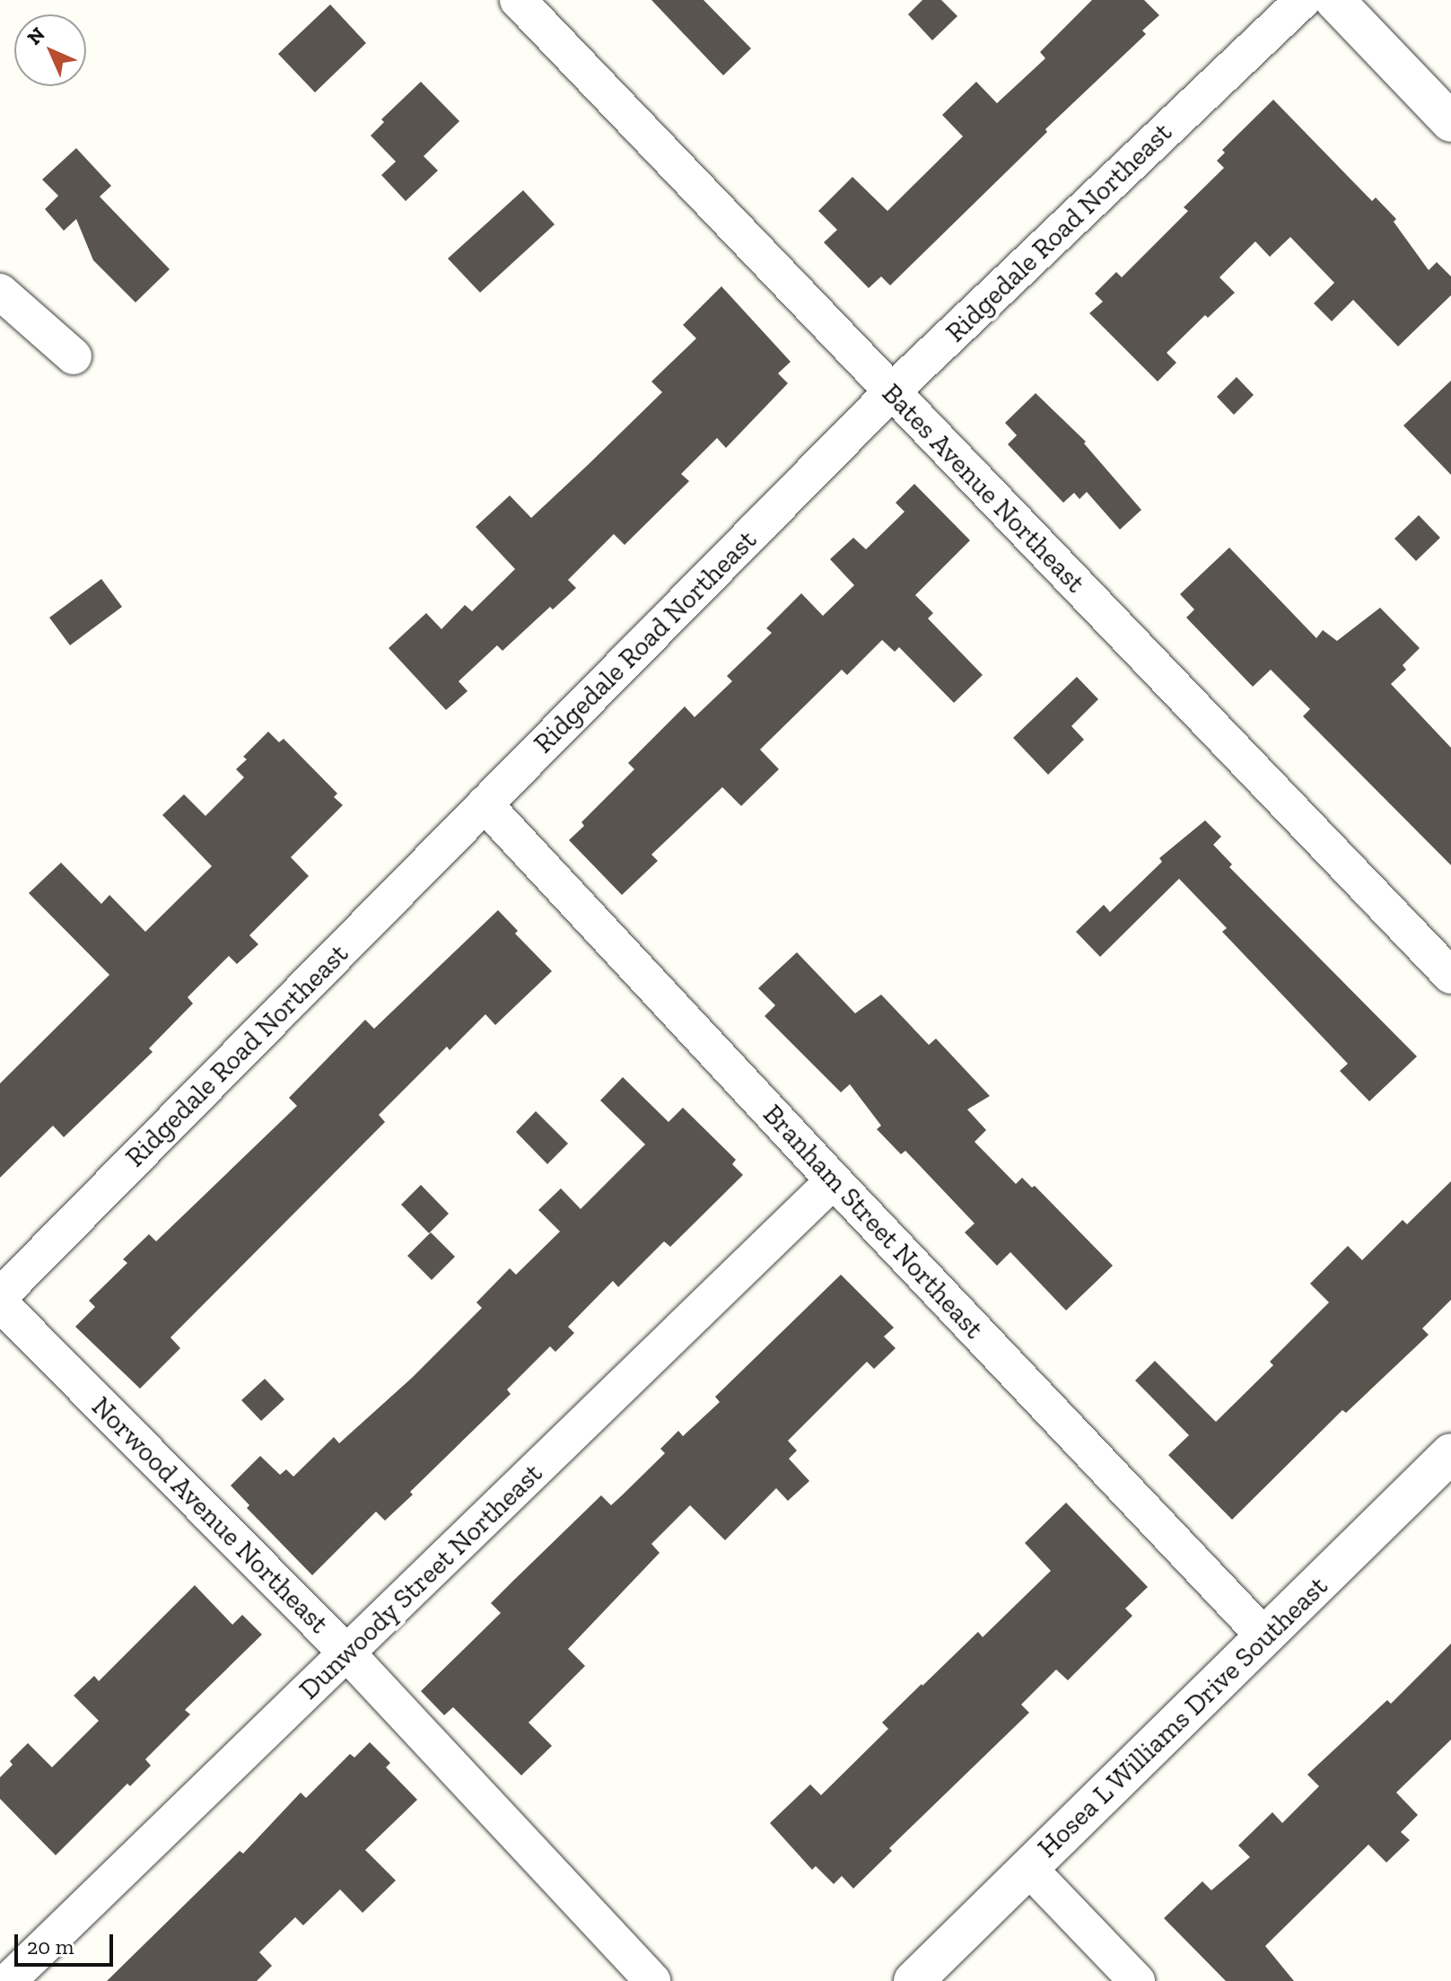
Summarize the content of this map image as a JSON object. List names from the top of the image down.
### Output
{
  "streets": {
    "street": [
      "Ridgedale Road Northeast",
      "Bates Avenue Northeast",
      "Branham Street Northeast",
      "Norwood Avenue Northeast",
      "Dunwoody Street Northeast",
      "Hosea L Williams Drive Southeast"
    ]
  },
  "crossings": [
    ["Ridgedale Road Northeast", "Bates Avenue Northeast"],
    ["Ridgedale Road Northeast", "Branham Street Northeast"],
    ["Branham Street Northeast", "Dunwoody Street Northeast"],
    ["Branham Street Northeast", "Hosea L Williams Drive Southeast"],
    ["Norwood Avenue Northeast", "Dunwoody Street Northeast"]
  ],
  "scale_bar": "20 m",
  "north": "top left"
}
